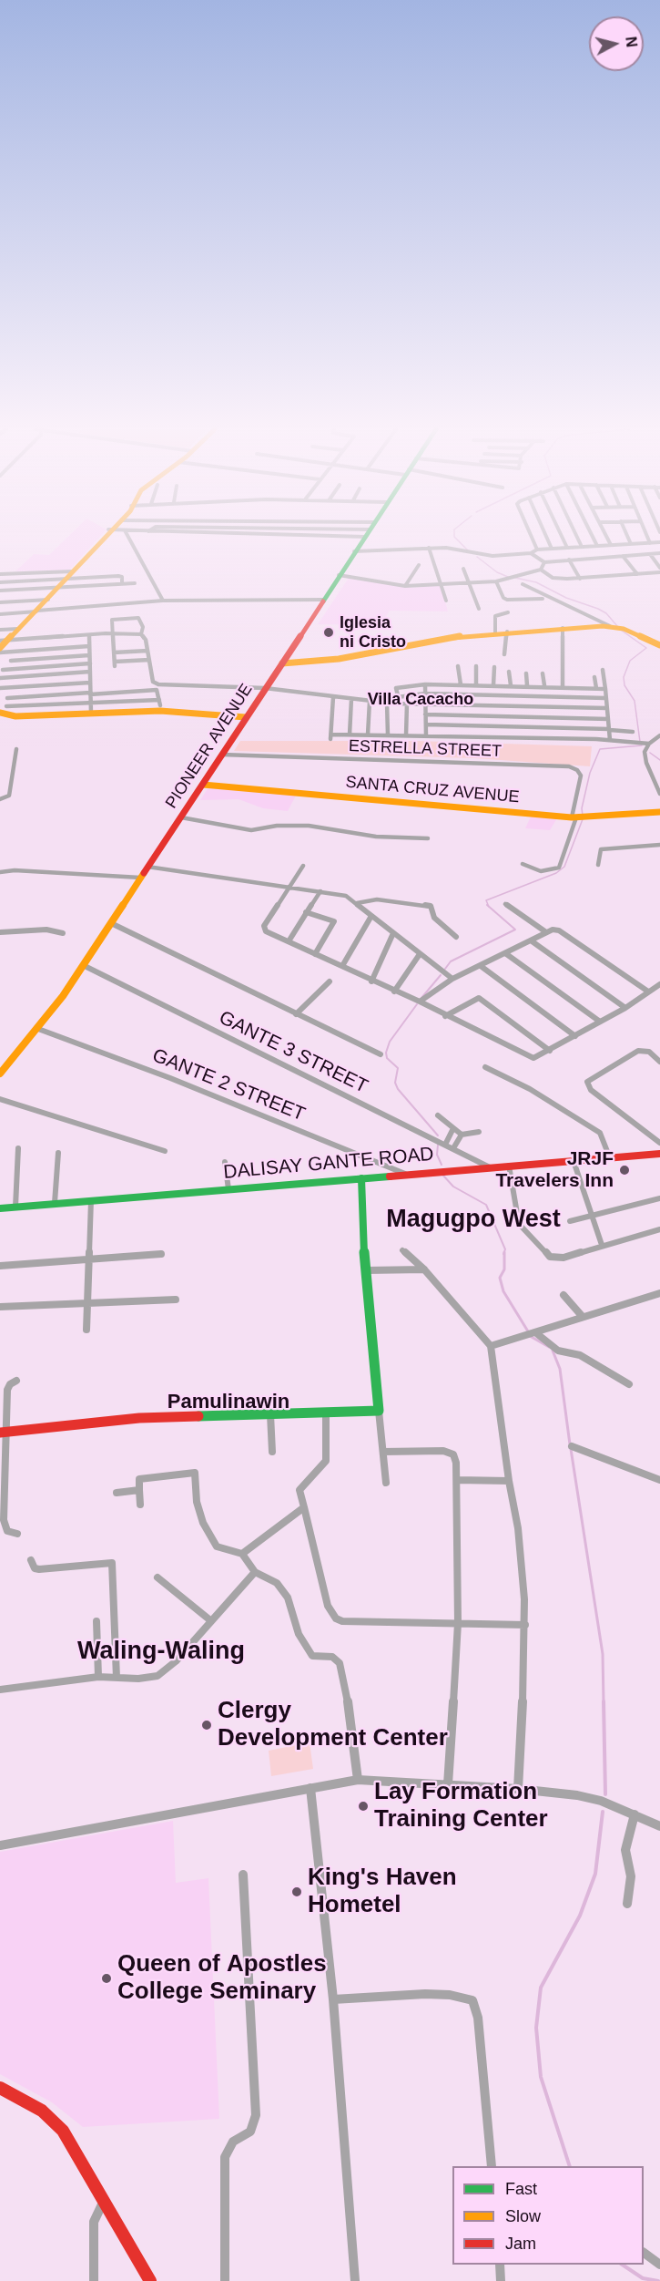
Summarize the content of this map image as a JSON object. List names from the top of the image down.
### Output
{
  "streets": {
    "main road": ["PIONEER AVENUE", "SANTA CRUZ AVENUE", "DALISAY GANTE ROAD"],
    "street": ["ESTRELLA STREET", "GANTE 3 STREET", "GANTE 2 STREET"]
  },
  "crossings": [
    ["PIONEER AVENUE", "ESTRELLA STREET"],
    ["PIONEER AVENUE", "SANTA CRUZ AVENUE"],
    ["PIONEER AVENUE", "GANTE 3 STREET"],
    ["PIONEER AVENUE", "GANTE 2 STREET"],
    ["ESTRELLA STREET", "SANTA CRUZ AVENUE"],
    ["GANTE 3 STREET", "DALISAY GANTE ROAD"],
    ["GANTE 2 STREET", "DALISAY GANTE ROAD"]
  ],
  "districts": [
    "Villa Cacacho",
    "Magugpo West",
    "Pamulinawin",
    "Waling-Waling"
  ],
  "places": [
    "Iglesia ni Cristo",
    "JRJF Travelers Inn",
    "Clergy Development Center",
    "Lay Formation Training Center",
    "King's Haven Hometel",
    "Queen of Apostles College Seminary"
  ],
  "legend": ["Fast", "Slow", "Jam"],
  "north": "right"
}
